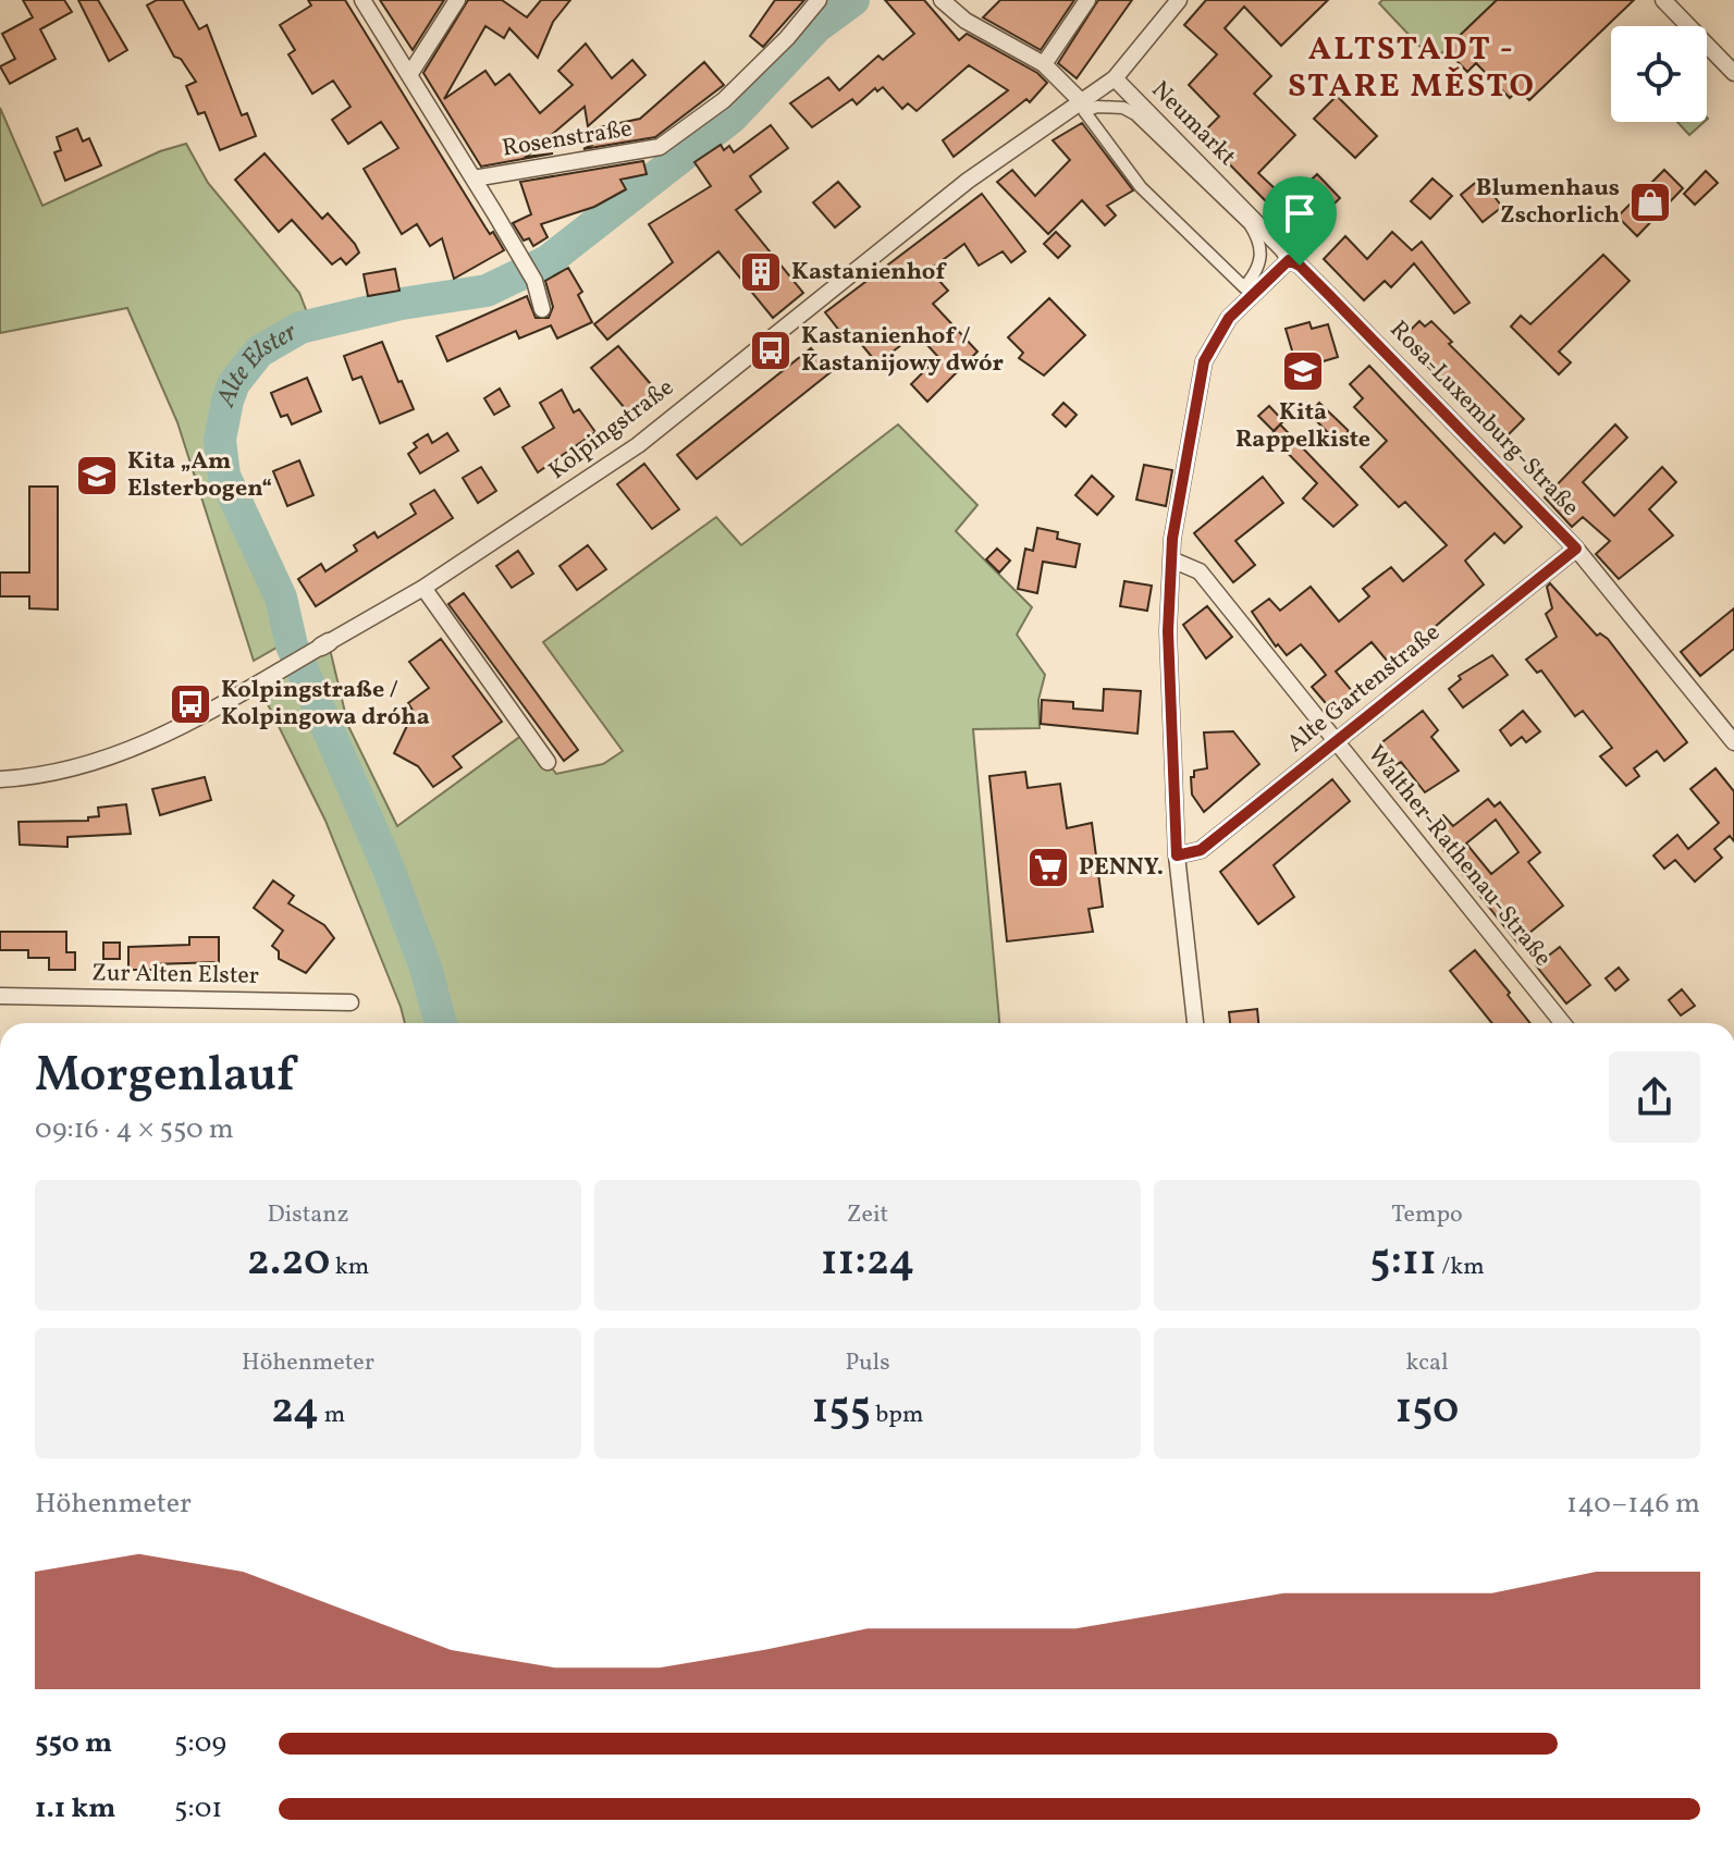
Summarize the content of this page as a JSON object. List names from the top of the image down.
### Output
{
  "streets": {
    "street": [
      "Neumarkt",
      "Rosenstraße",
      "Rosa-Luxemburg-Straße",
      "Kolpingstraße",
      "Alte Gartenstraße",
      "Walther-Rathenau-Straße",
      "Zur Alten Elster"
    ]
  },
  "crossings": [
    ["Neumarkt", "Rosa-Luxemburg-Straße"],
    ["Neumarkt", "Kolpingstraße"],
    ["Rosa-Luxemburg-Straße", "Alte Gartenstraße"],
    ["Alte Gartenstraße", "Walther-Rathenau-Straße"]
  ],
  "districts": ["ALTSTADT - STARE MĚSTO"],
  "water": ["Alte Elster"],
  "places": {
    "shop": ["Blumenhaus Zschorlich"],
    "building": ["Kastanienhof"],
    "bus stop": ["Kastanienhof / Kastanijowy dwór", "Kolpingstraße / Kolpingowa dróha"],
    "school or university": ["Kita Rappelkiste", "Kita „Am Elsterbogen“"],
    "supermarket": ["PENNY."]
  },
  "page": {
    "heading": ["Morgenlauf", "09:16 · 4 × 550 m"],
    "stats": [
      ["Distanz", "2.20 km"],
      ["Zeit", "11:24"],
      ["Tempo", "5:11 /km"],
      ["Höhenmeter", "24 m"],
      ["Puls", "155 bpm"],
      ["kcal", "150"]
    ],
    "chart": ["Höhenmeter", "140–146 m"],
    "list": [
      {
        "name": "550 m",
        "note": "5:09"
      },
      {
        "name": "1.1 km",
        "note": "5:01"
      }
    ]
  }
}
